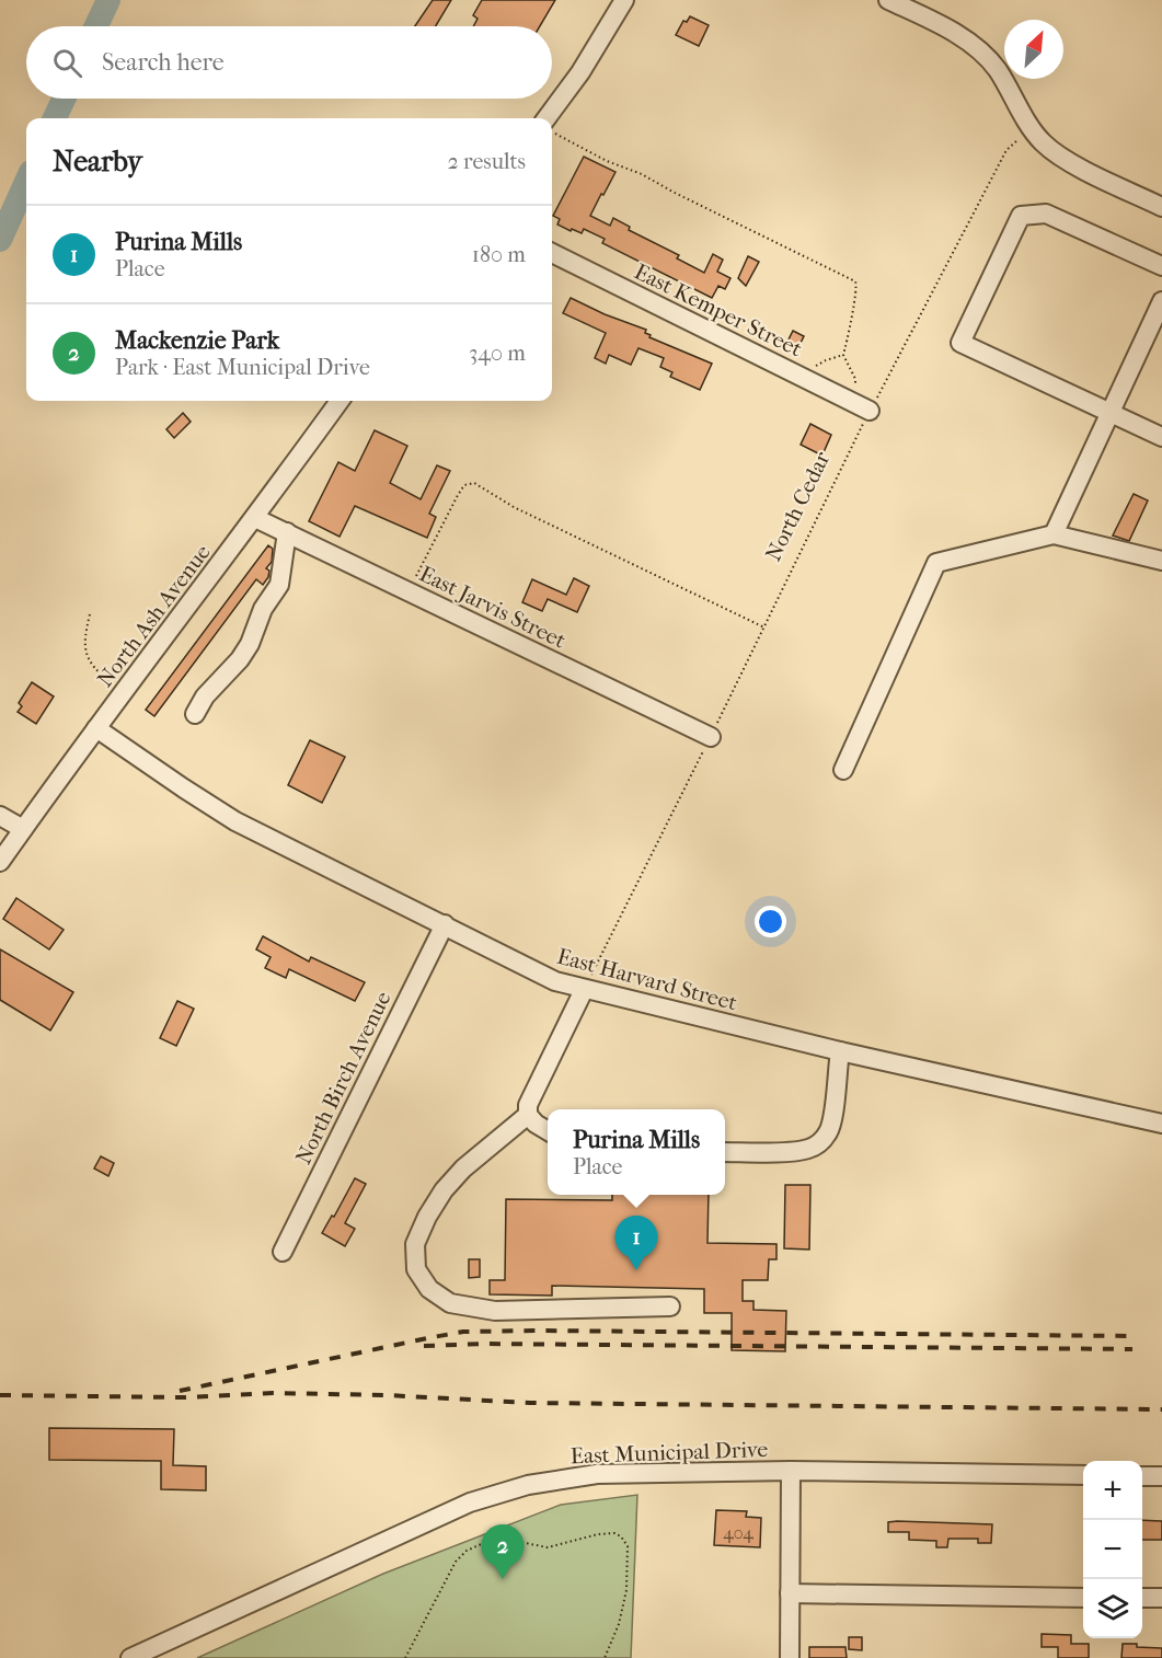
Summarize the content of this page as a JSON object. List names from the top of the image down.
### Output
{
  "streets": {
    "street": [
      "East Kemper Street",
      "East Jarvis Street",
      "North Ash Avenue",
      "East Harvard Street",
      "North Birch Avenue",
      "East Municipal Drive"
    ],
    "path": ["North Cedar"]
  },
  "crossings": [
    ["East Kemper Street", "North Cedar"],
    ["North Cedar", "East Jarvis Street"],
    ["North Cedar", "East Harvard Street"],
    ["East Jarvis Street", "North Ash Avenue"],
    ["North Ash Avenue", "East Harvard Street"],
    ["East Harvard Street", "North Birch Avenue"]
  ],
  "house_numbers": ["404"],
  "north": "top right",
  "page": {
    "search": "Search here",
    "heading": ["Nearby", "2 results"],
    "list": [
      {
        "mark": "1",
        "name": "Purina Mills",
        "note": "Place",
        "value": "180 m"
      },
      {
        "mark": "2",
        "name": "Mackenzie Park",
        "note": "Park · East Municipal Drive",
        "value": "340 m"
      }
    ],
    "popup": ["Purina Mills", "Place"],
    "pins": ["1", "2"],
    "map_buttons": ["+", "−"]
  }
}
